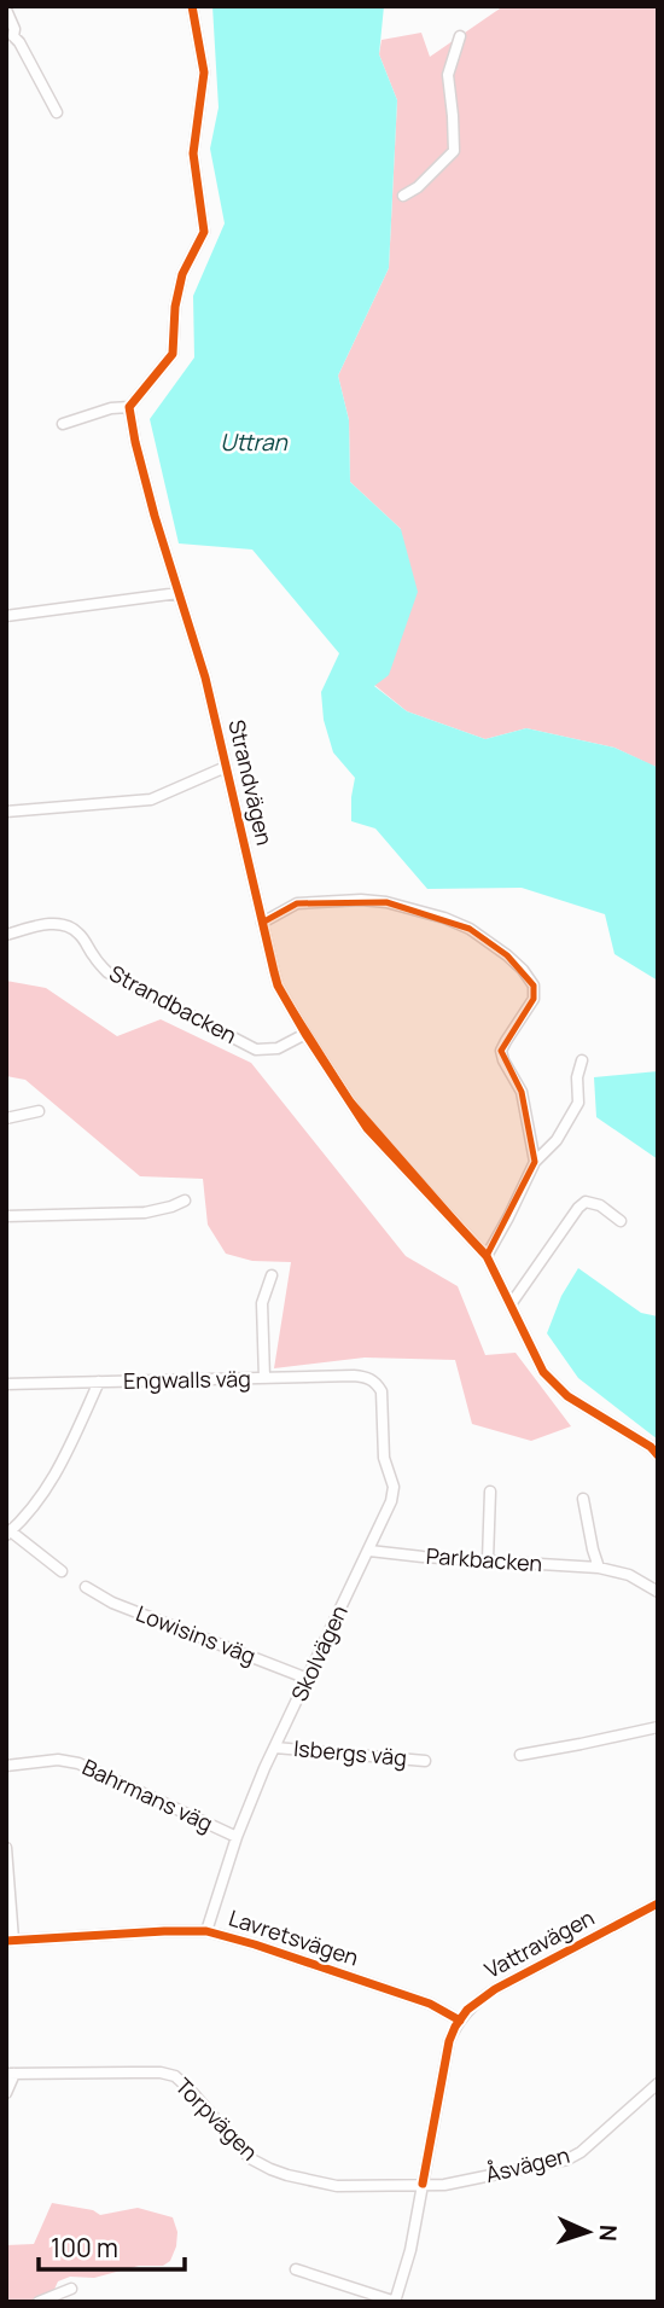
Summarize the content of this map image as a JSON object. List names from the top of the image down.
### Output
{
  "streets": {
    "street": [
      "Strandvägen",
      "Strandbacken",
      "Engwalls väg",
      "Parkbacken",
      "Lowisins väg",
      "Skolvägen",
      "Isbergs väg",
      "Bahrmans väg",
      "Lavretsvägen",
      "Vattravägen",
      "Torpvägen",
      "Åsvägen"
    ]
  },
  "crossings": [
    ["Strandvägen", "Strandbacken"],
    ["Engwalls väg", "Skolvägen"],
    ["Parkbacken", "Skolvägen"],
    ["Lowisins väg", "Skolvägen"],
    ["Skolvägen", "Isbergs väg"],
    ["Skolvägen", "Bahrmans väg"],
    ["Skolvägen", "Lavretsvägen"],
    ["Lavretsvägen", "Vattravägen"],
    ["Vattravägen", "Torpvägen"],
    ["Vattravägen", "Åsvägen"],
    ["Torpvägen", "Åsvägen"]
  ],
  "water": ["Uttran"],
  "scale_bar": "100 m",
  "north": "right"
}
